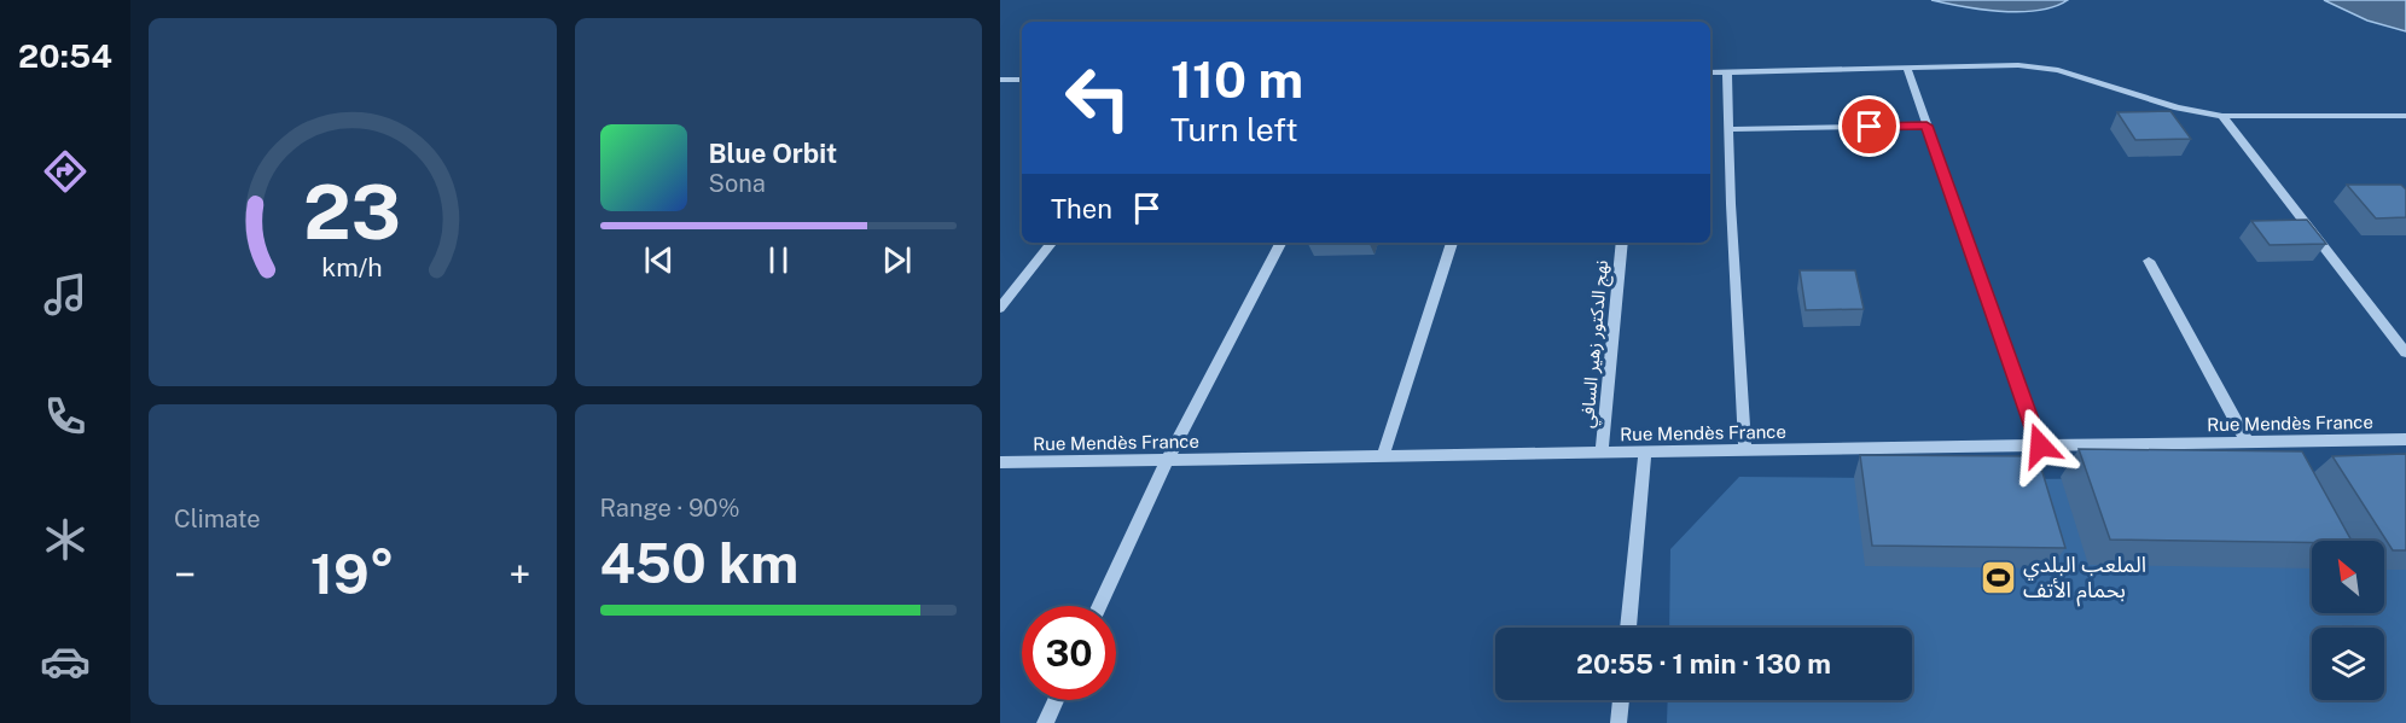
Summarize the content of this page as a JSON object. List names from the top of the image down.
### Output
{
  "streets": {
    "street": ["نهج الدكتور زهير السافي", "Rue Mendès France"]
  },
  "crossings": [
    ["نهج الدكتور زهير السافي", "Rue Mendès France"]
  ],
  "places": {
    "sports": ["الملعب البلدي بحمام الأتف"]
  },
  "north": "top left",
  "page": {
    "tabs": "20:54",
    "turn": ["110 m", "Turn left"],
    "song": ["Blue Orbit", "Sona"],
    "then": "Then",
    "tile": [
      "Climate",
      ["Range · 90%", "450 km"]
    ],
    "heat": ["−", "19°", "+"],
    "limit": "30",
    "trip": "20:55 · 1 min · 130 m",
    "gauge": ["23", "km/h"]
  }
}
